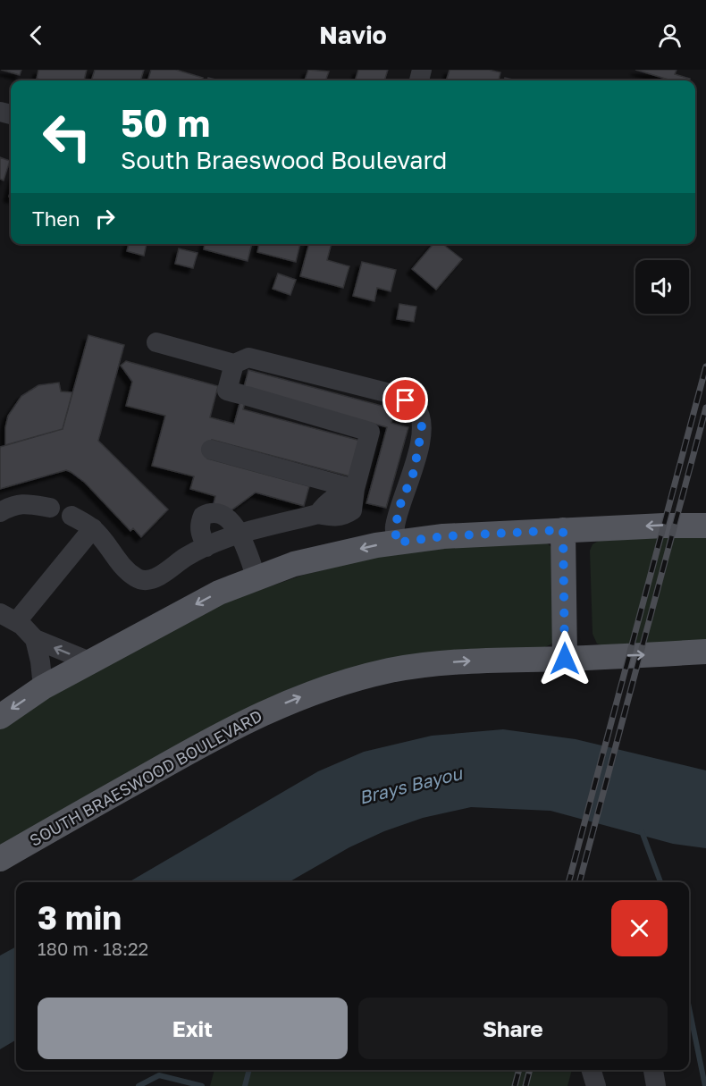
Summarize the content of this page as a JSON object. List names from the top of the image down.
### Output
{
  "streets": {
    "main road": ["SOUTH BRAESWOOD BOULEVARD"]
  },
  "water": ["Brays Bayou"],
  "page": {
    "header": "Navio",
    "turn": ["50 m", "South Braeswood Boulevard"],
    "then": "Then",
    "heading": ["3 min", "180 m · 18:22"],
    "buttons": ["Exit", "Share"]
  }
}
